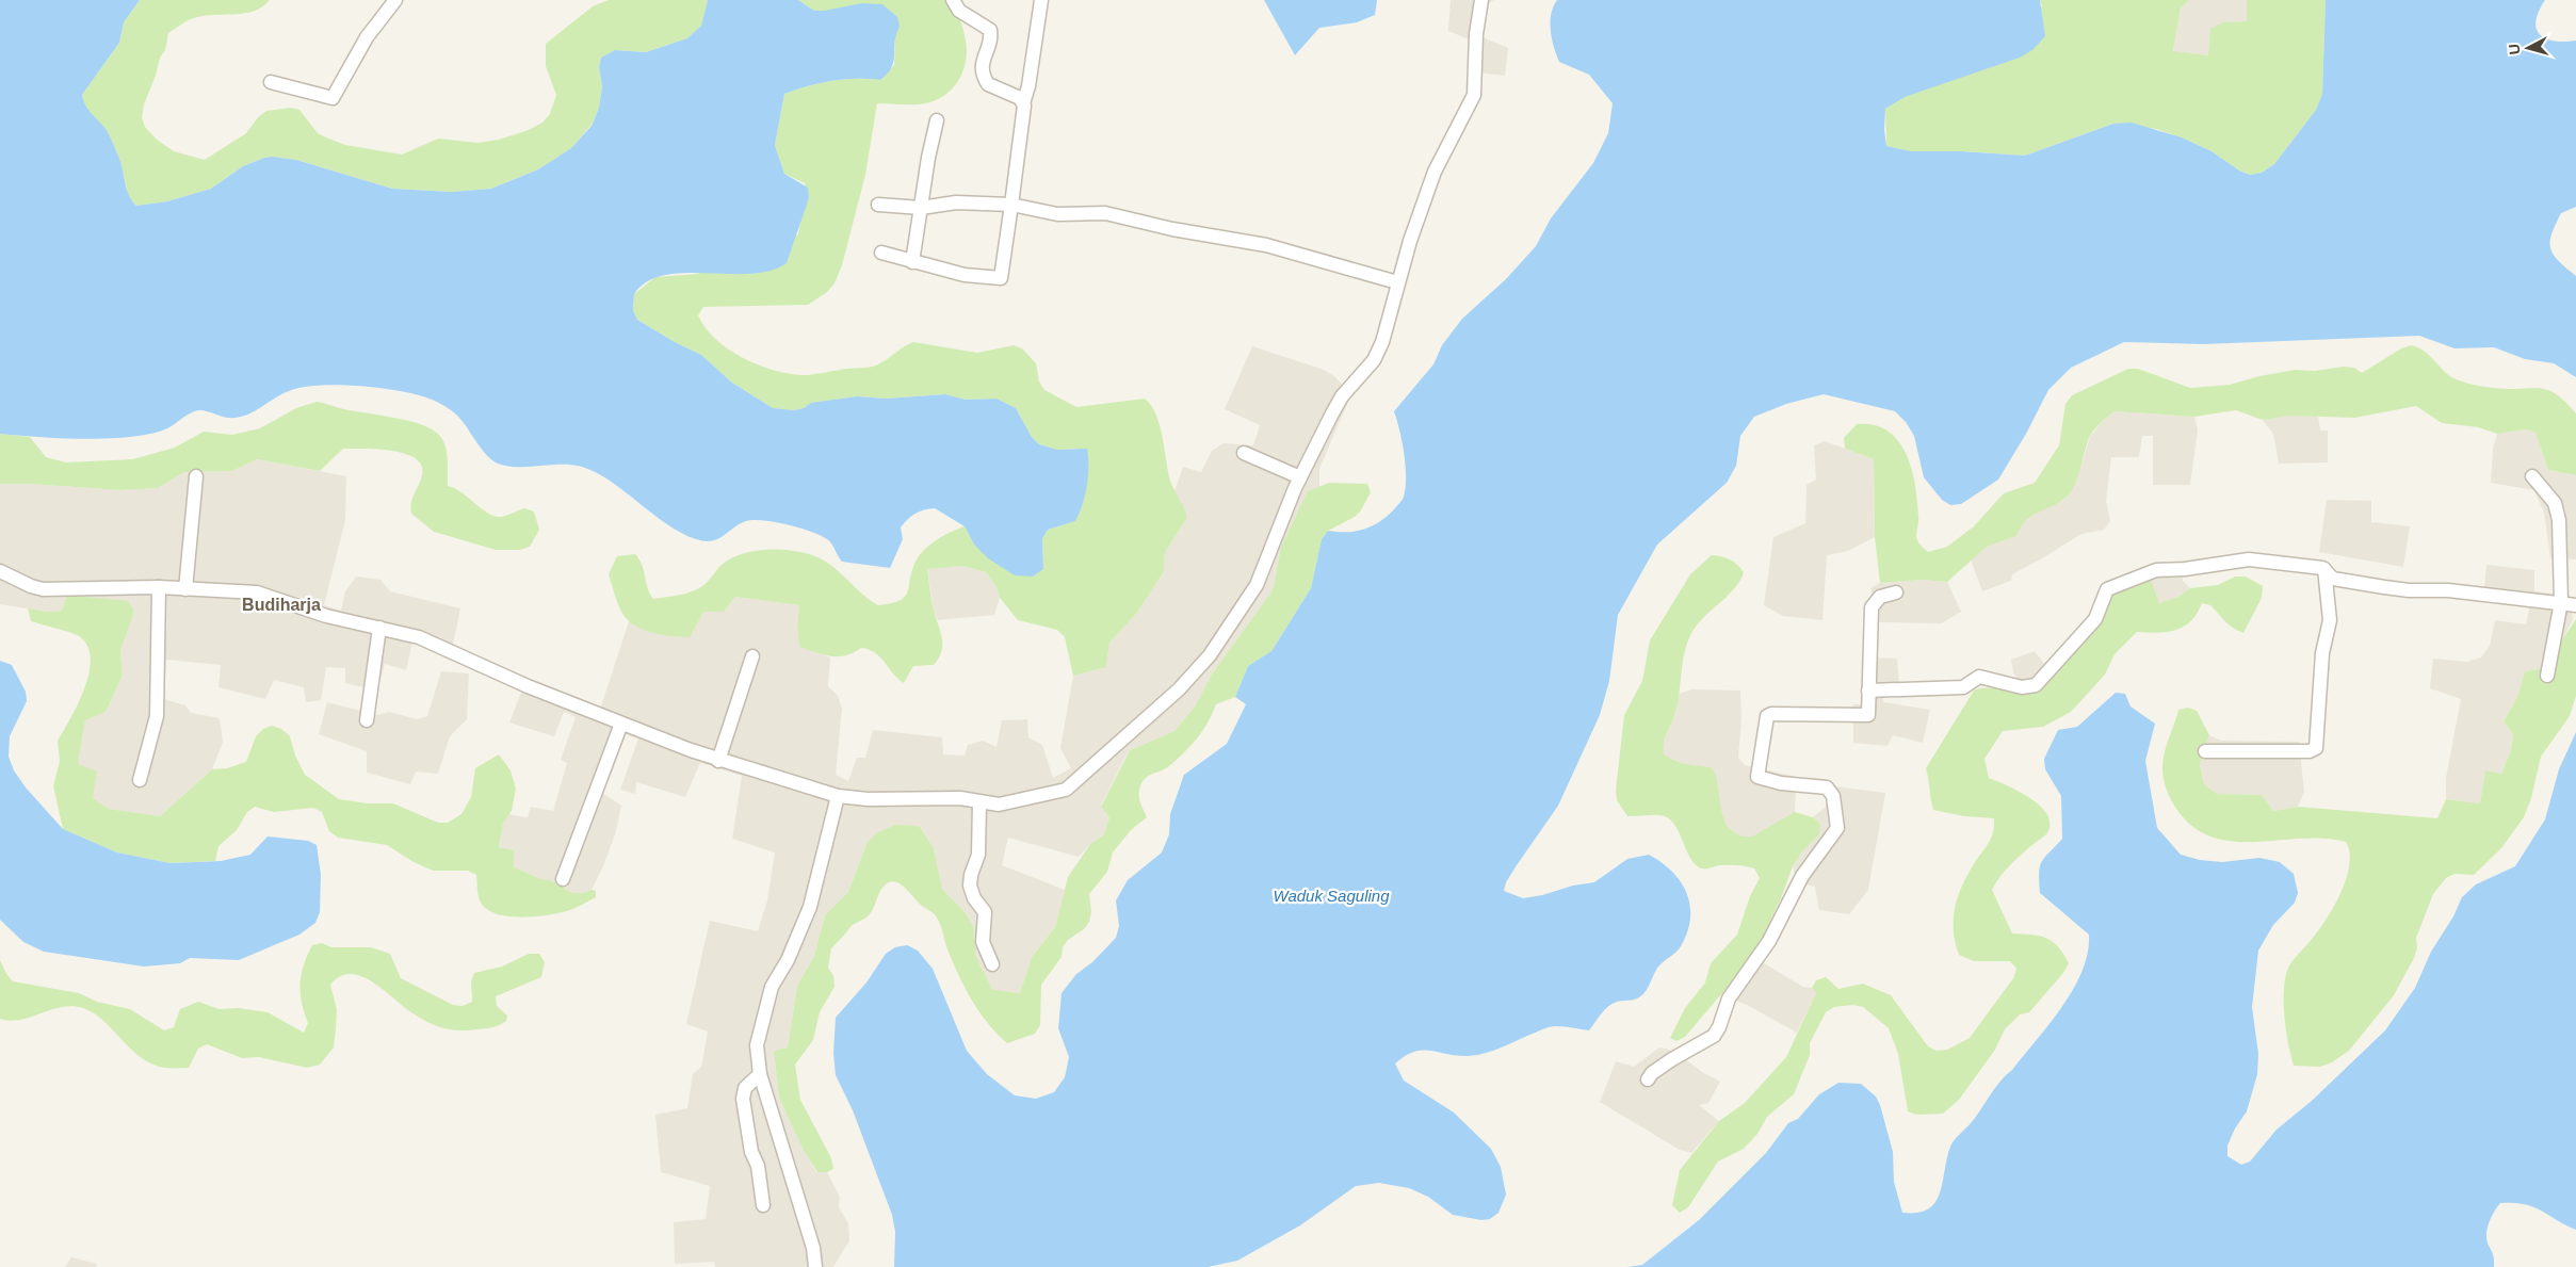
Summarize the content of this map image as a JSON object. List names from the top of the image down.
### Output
{
  "districts": ["Budiharja"],
  "water": ["Waduk Saguling"],
  "north": "left"
}
